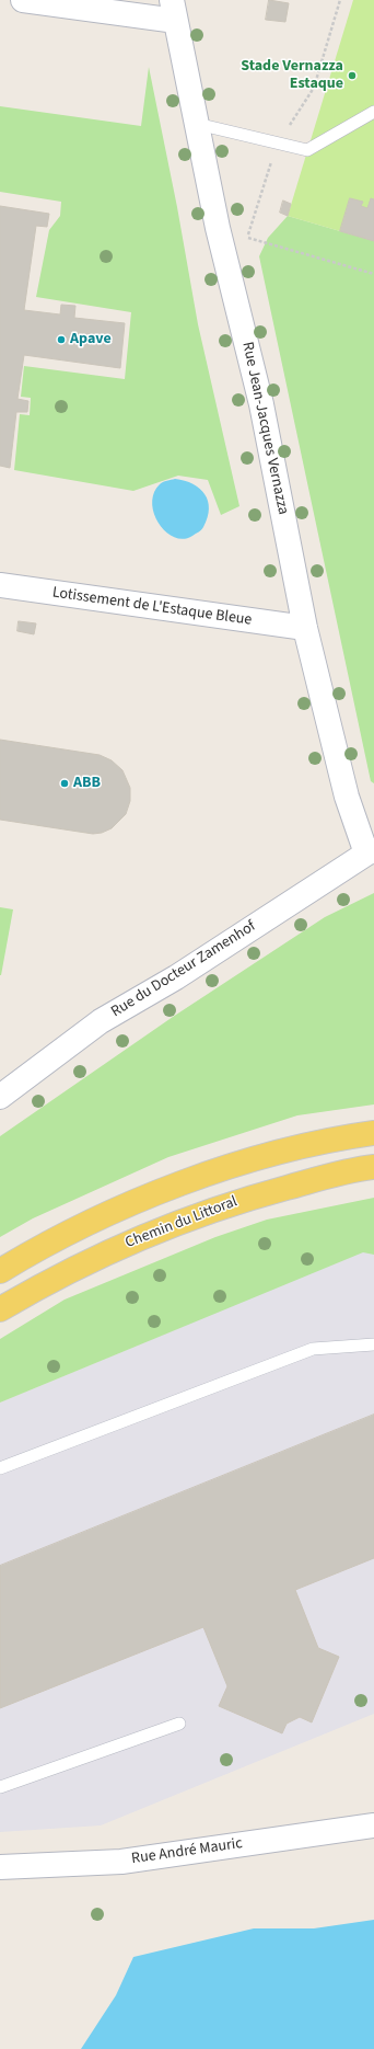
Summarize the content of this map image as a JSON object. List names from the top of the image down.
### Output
{
  "streets": {
    "main road": ["Chemin du Littoral"],
    "street": [
      "Rue Jean-Jacques Vernazza",
      "Lotissement de L'Estaque Bleue",
      "Rue du Docteur Zamenhof",
      "Rue André Mauric"
    ]
  },
  "crossings": [
    ["Rue Jean-Jacques Vernazza", "Lotissement de L'Estaque Bleue"],
    ["Rue Jean-Jacques Vernazza", "Rue du Docteur Zamenhof"]
  ],
  "places": ["Stade Vernazza Estaque", "Apave", "ABB"]
}
